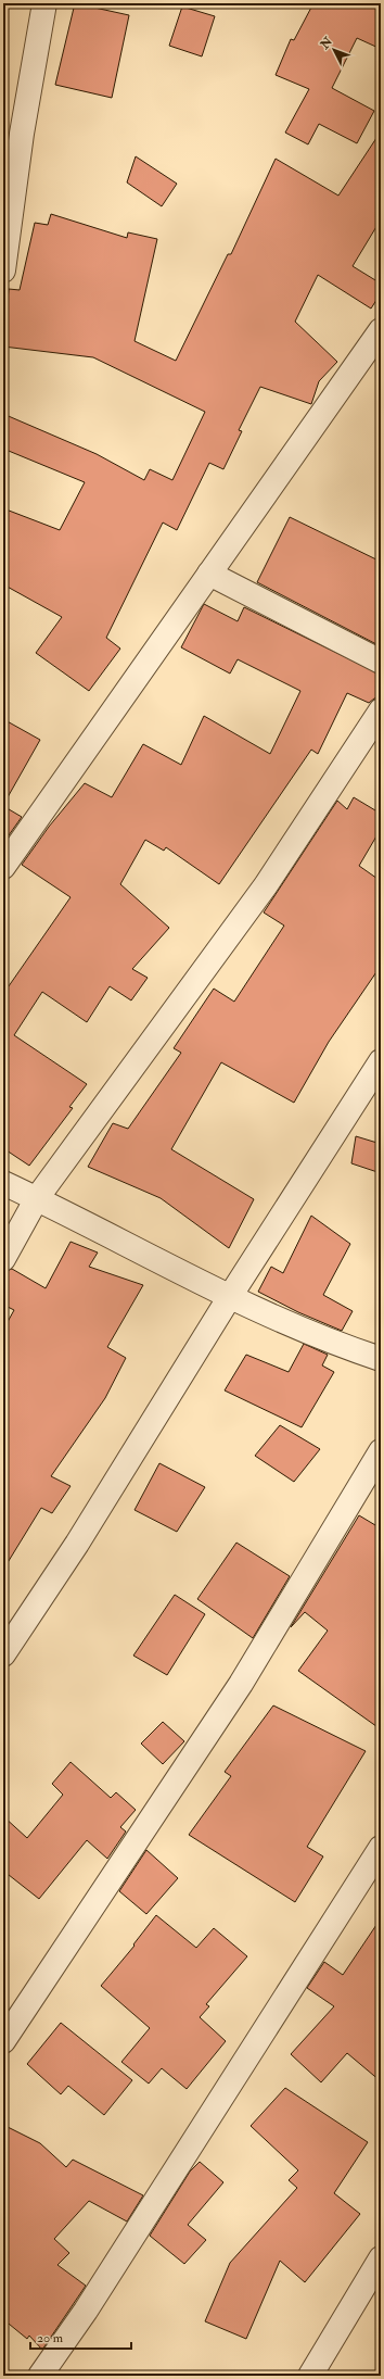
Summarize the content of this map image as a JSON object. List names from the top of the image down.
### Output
{
  "scale_bar": "20 m",
  "north": "top left"
}
